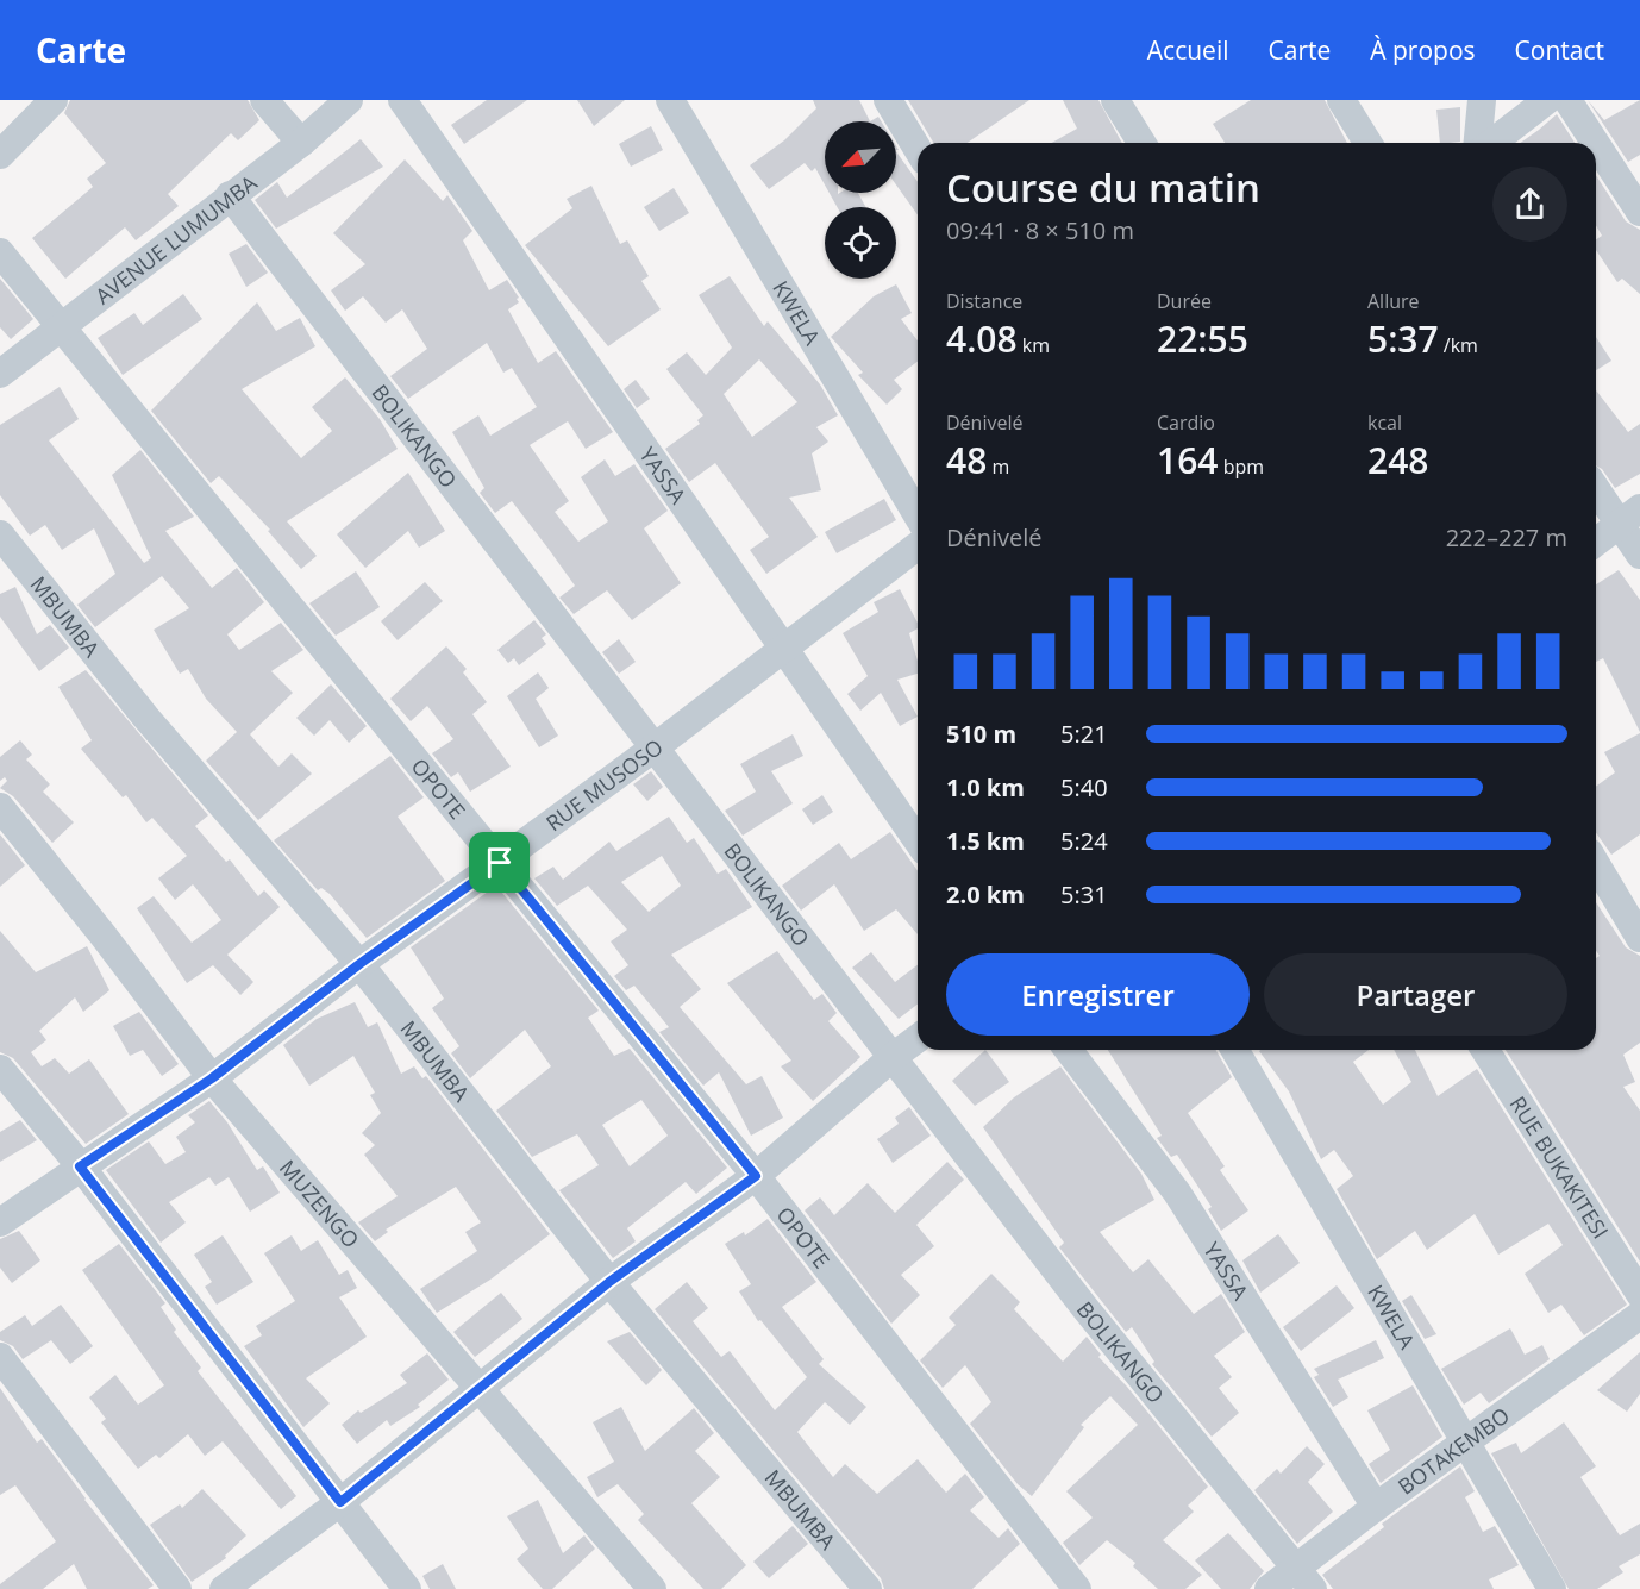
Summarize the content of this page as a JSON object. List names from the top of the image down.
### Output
{
  "streets": {
    "street": [
      "AVENUE LUMUMBA",
      "KWELA",
      "BOLIKANGO",
      "YASSA",
      "MBUMBA",
      "RUE MUSOSO",
      "OPOTE",
      "RUE BUKAKITESI",
      "MUZENGO",
      "BOTAKEMBO"
    ]
  },
  "crossings": [
    ["AVENUE LUMUMBA", "BOLIKANGO"],
    ["AVENUE LUMUMBA", "OPOTE"],
    ["KWELA", "BOTAKEMBO"],
    ["BOLIKANGO", "RUE MUSOSO"],
    ["BOLIKANGO", "BOTAKEMBO"],
    ["YASSA", "RUE MUSOSO"],
    ["YASSA", "BOTAKEMBO"],
    ["MBUMBA", "RUE MUSOSO"],
    ["RUE MUSOSO", "OPOTE"],
    ["RUE MUSOSO", "MUZENGO"]
  ],
  "north": "bottom left",
  "page": {
    "header": "Carte",
    "nav": [
      "Accueil",
      "Carte",
      "À propos",
      "Contact"
    ],
    "heading": ["Course du matin", "09:41 · 8 × 510 m"],
    "stats": [
      ["Distance", "4.08 km"],
      ["Durée", "22:55"],
      ["Allure", "5:37 /km"],
      ["Dénivelé", "48 m"],
      ["Cardio", "164 bpm"],
      ["kcal", "248"]
    ],
    "chart": ["Dénivelé", "222–227 m"],
    "list": [
      {
        "name": "510 m",
        "note": "5:21"
      },
      {
        "name": "1.0 km",
        "note": "5:40"
      },
      {
        "name": "1.5 km",
        "note": "5:24"
      },
      {
        "name": "2.0 km",
        "note": "5:31"
      }
    ],
    "buttons": ["Enregistrer", "Partager"]
  }
}
